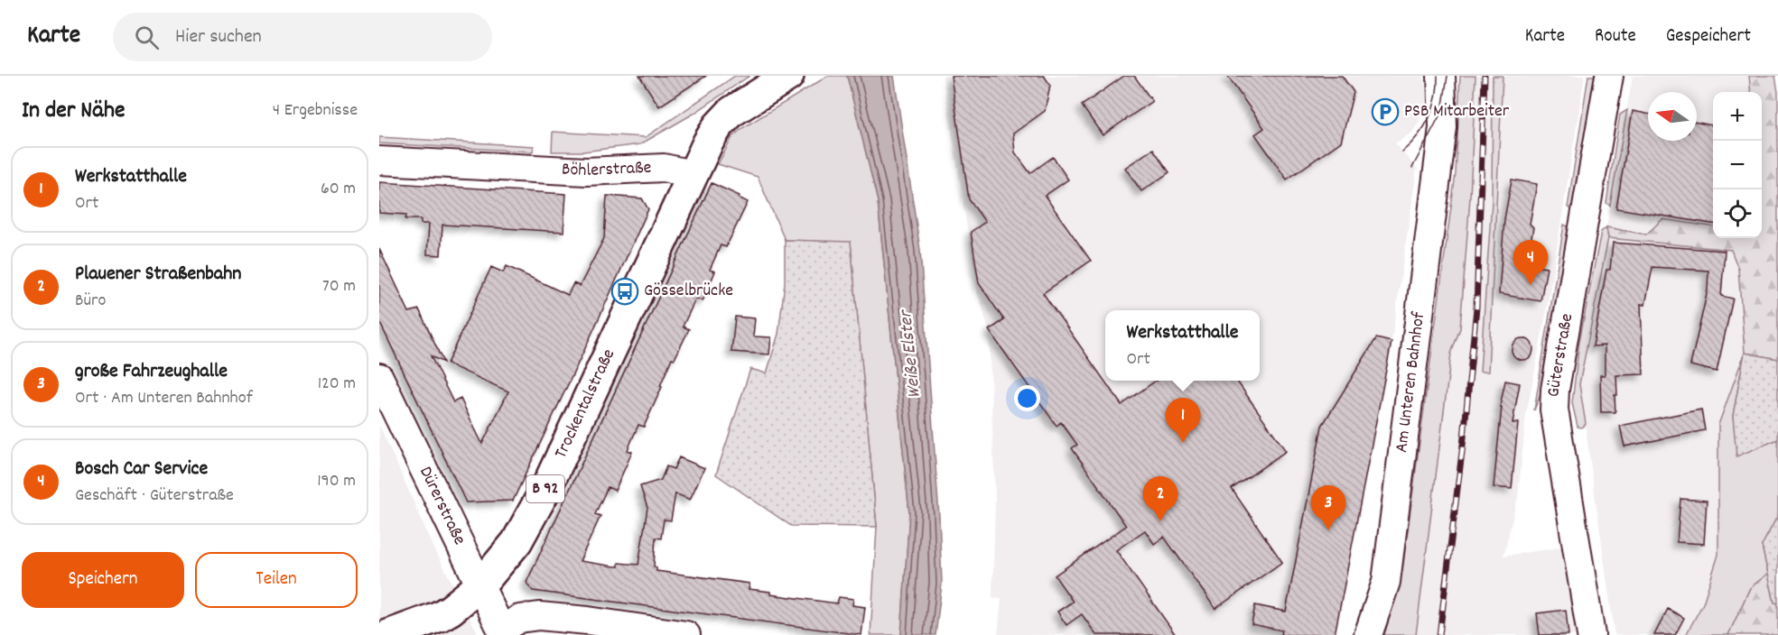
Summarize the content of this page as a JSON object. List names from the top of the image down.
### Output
{
  "streets": {
    "main road": ["Trockentalstraße", "B 92"],
    "street": [
      "Böhlerstraße",
      "Güterstraße",
      "Am Unteren Bahnhof",
      "Dürerstraße"
    ]
  },
  "crossings": [
    ["Böhlerstraße", "Trockentalstraße"],
    ["Böhlerstraße", "B 92"],
    ["Trockentalstraße", "B 92"],
    ["Trockentalstraße", "Dürerstraße"]
  ],
  "water": ["Weiße Elster"],
  "places": {
    "parking": ["PSB Mitarbeiter"],
    "bus stop": ["Gösselbrücke"]
  },
  "north": "left",
  "page": {
    "header": "Karte",
    "search": "Hier suchen",
    "nav": ["Karte", "Route", "Gespeichert"],
    "heading": ["In der Nähe", "4 Ergebnisse"],
    "map_buttons": ["+", "−"],
    "list": [
      {
        "mark": "1",
        "name": "Werkstatthalle",
        "note": "Ort",
        "value": "60 m"
      },
      {
        "mark": "2",
        "name": "Plauener Straßenbahn",
        "note": "Büro",
        "value": "70 m"
      },
      {
        "mark": "3",
        "name": "große Fahrzeughalle",
        "note": "Ort · Am Unteren Bahnhof",
        "value": "120 m"
      },
      {
        "mark": "4",
        "name": "Bosch Car Service",
        "note": "Geschäft · Güterstraße",
        "value": "190 m"
      }
    ],
    "pins": [
      "4",
      "1",
      "2",
      "3"
    ],
    "popup": ["Werkstatthalle", "Ort"],
    "buttons": ["Speichern", "Teilen"]
  }
}
